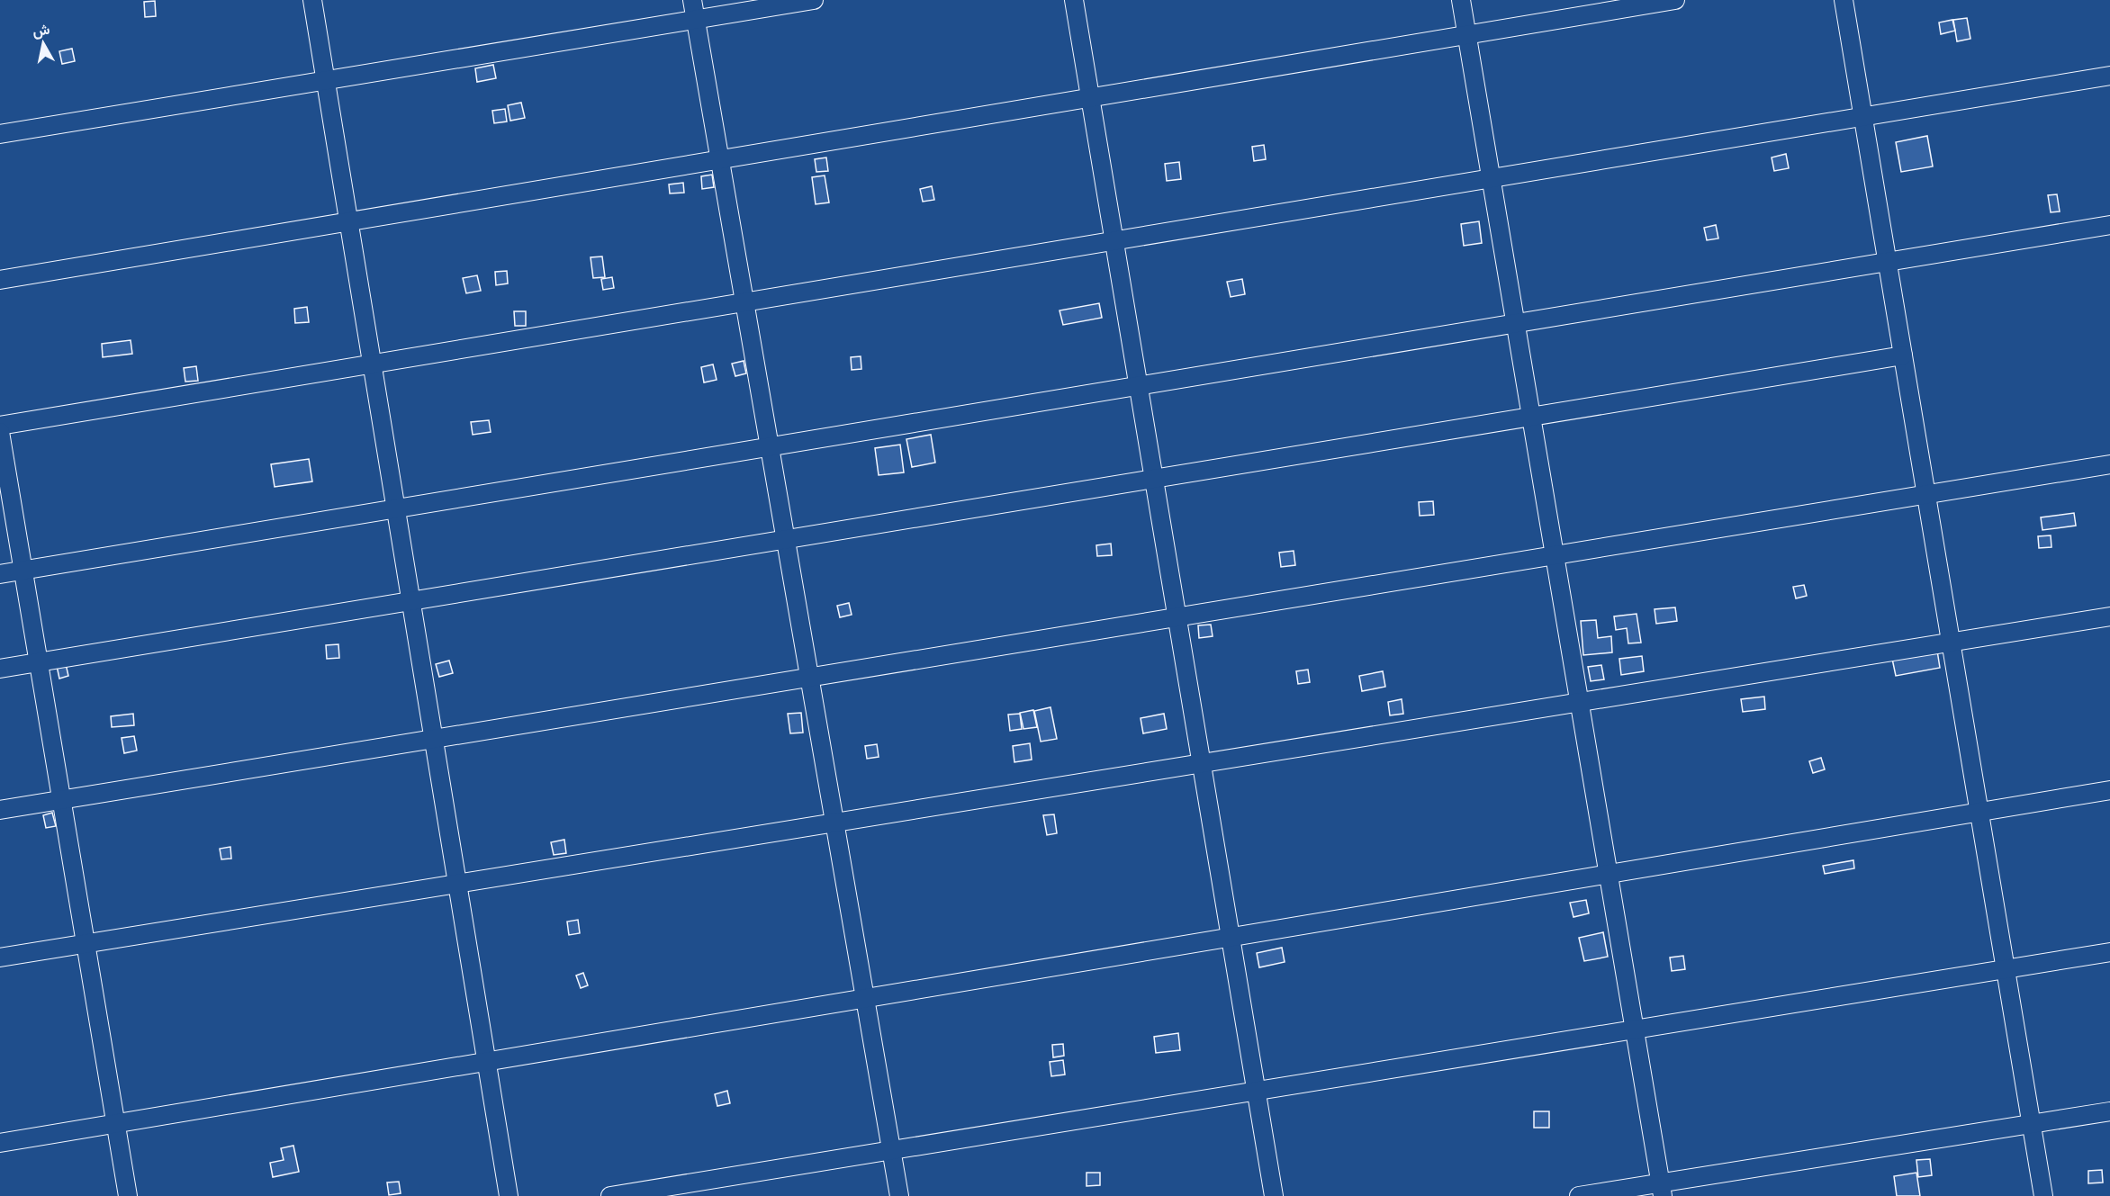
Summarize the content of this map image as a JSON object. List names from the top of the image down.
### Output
{
  "north": "top"
}
